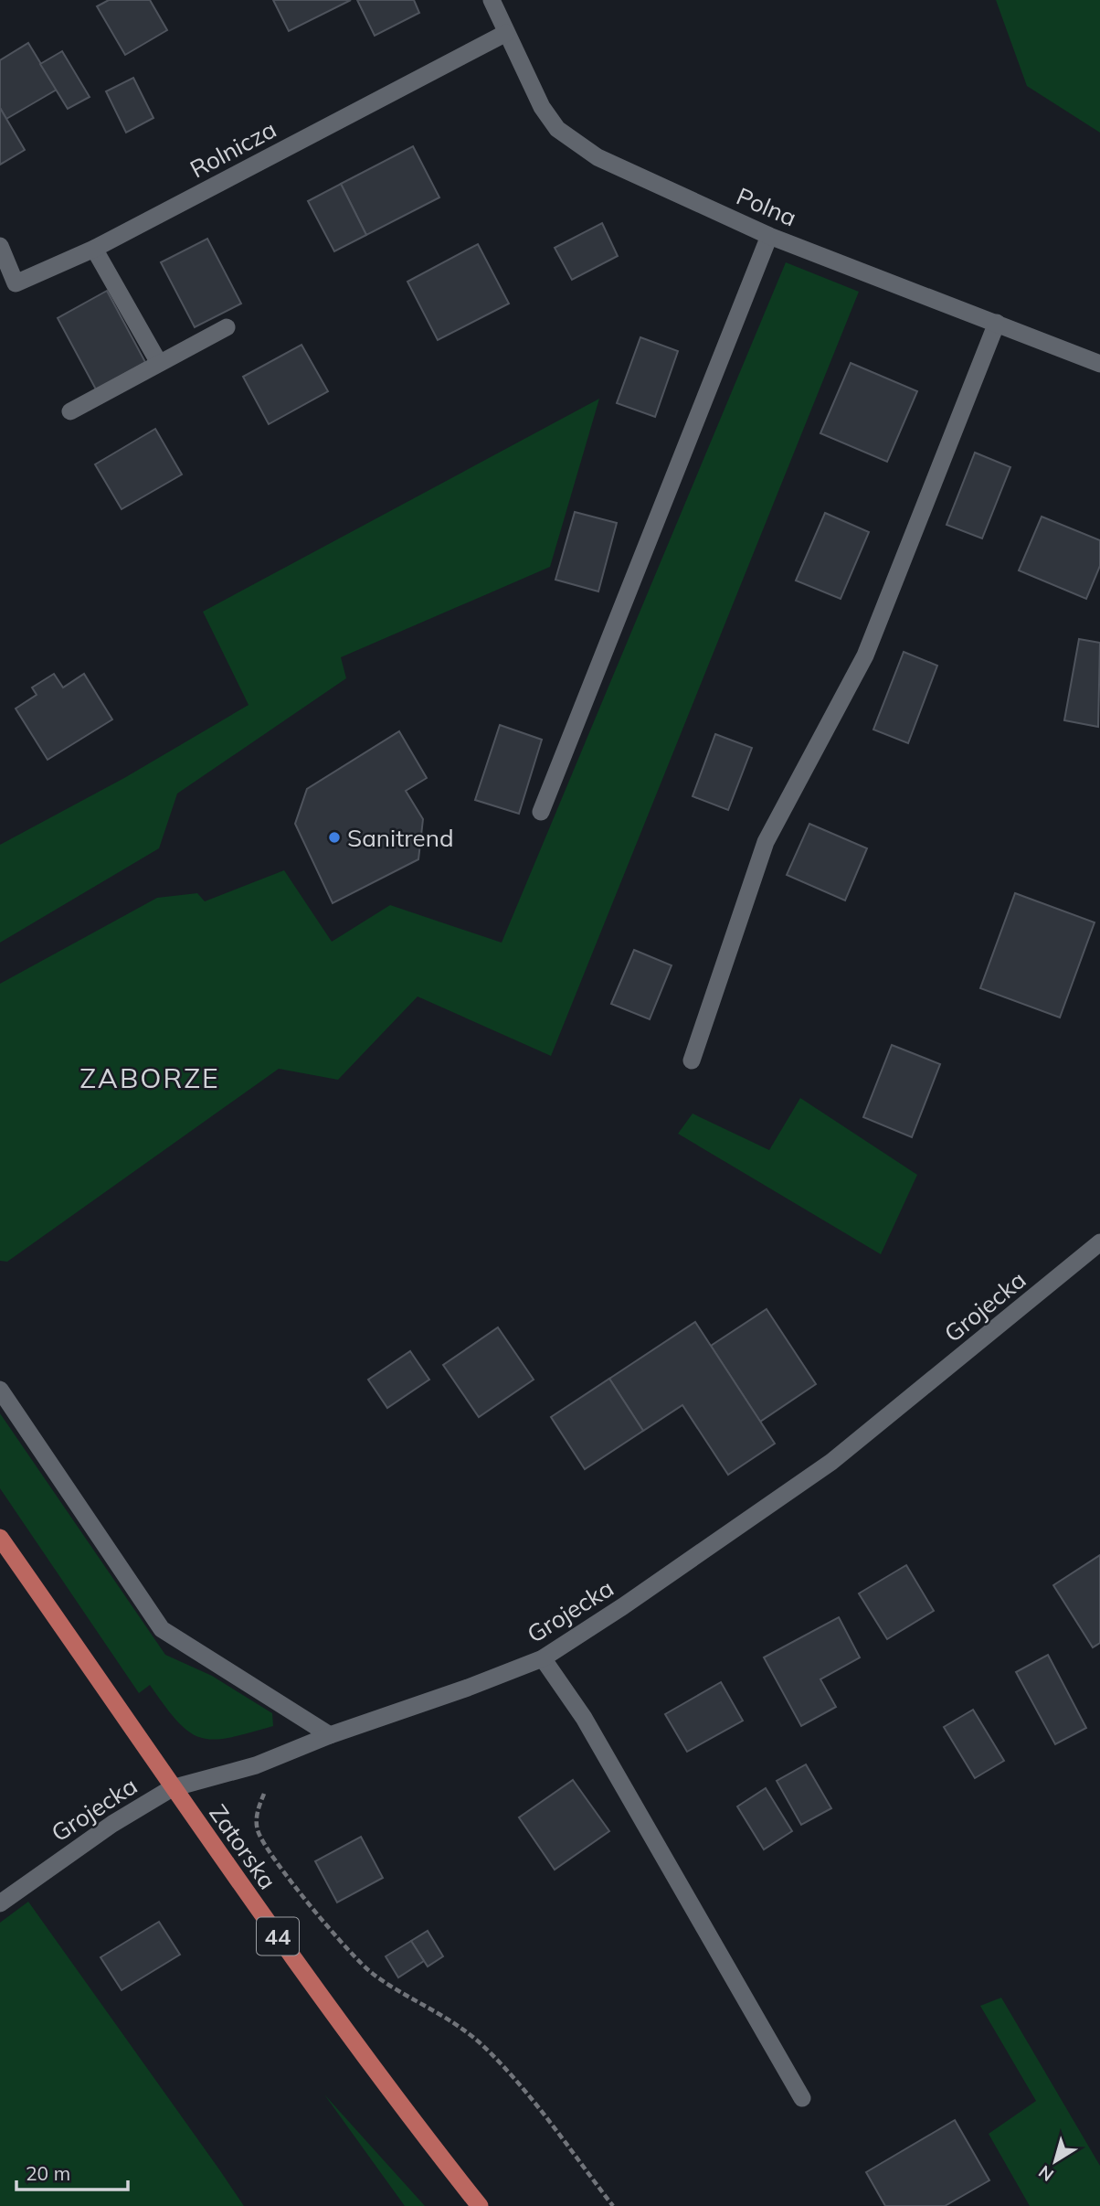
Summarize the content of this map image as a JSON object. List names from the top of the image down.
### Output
{
  "streets": {
    "main road": ["Zatorska", "44"],
    "street": ["Rolnicza", "Polna", "Grojecka"]
  },
  "crossings": [
    ["Rolnicza", "Polna"],
    ["Grojecka", "Zatorska"]
  ],
  "districts": ["ZABORZE"],
  "places": ["Sanitrend"],
  "scale_bar": "20 m",
  "north": "bottom left"
}
